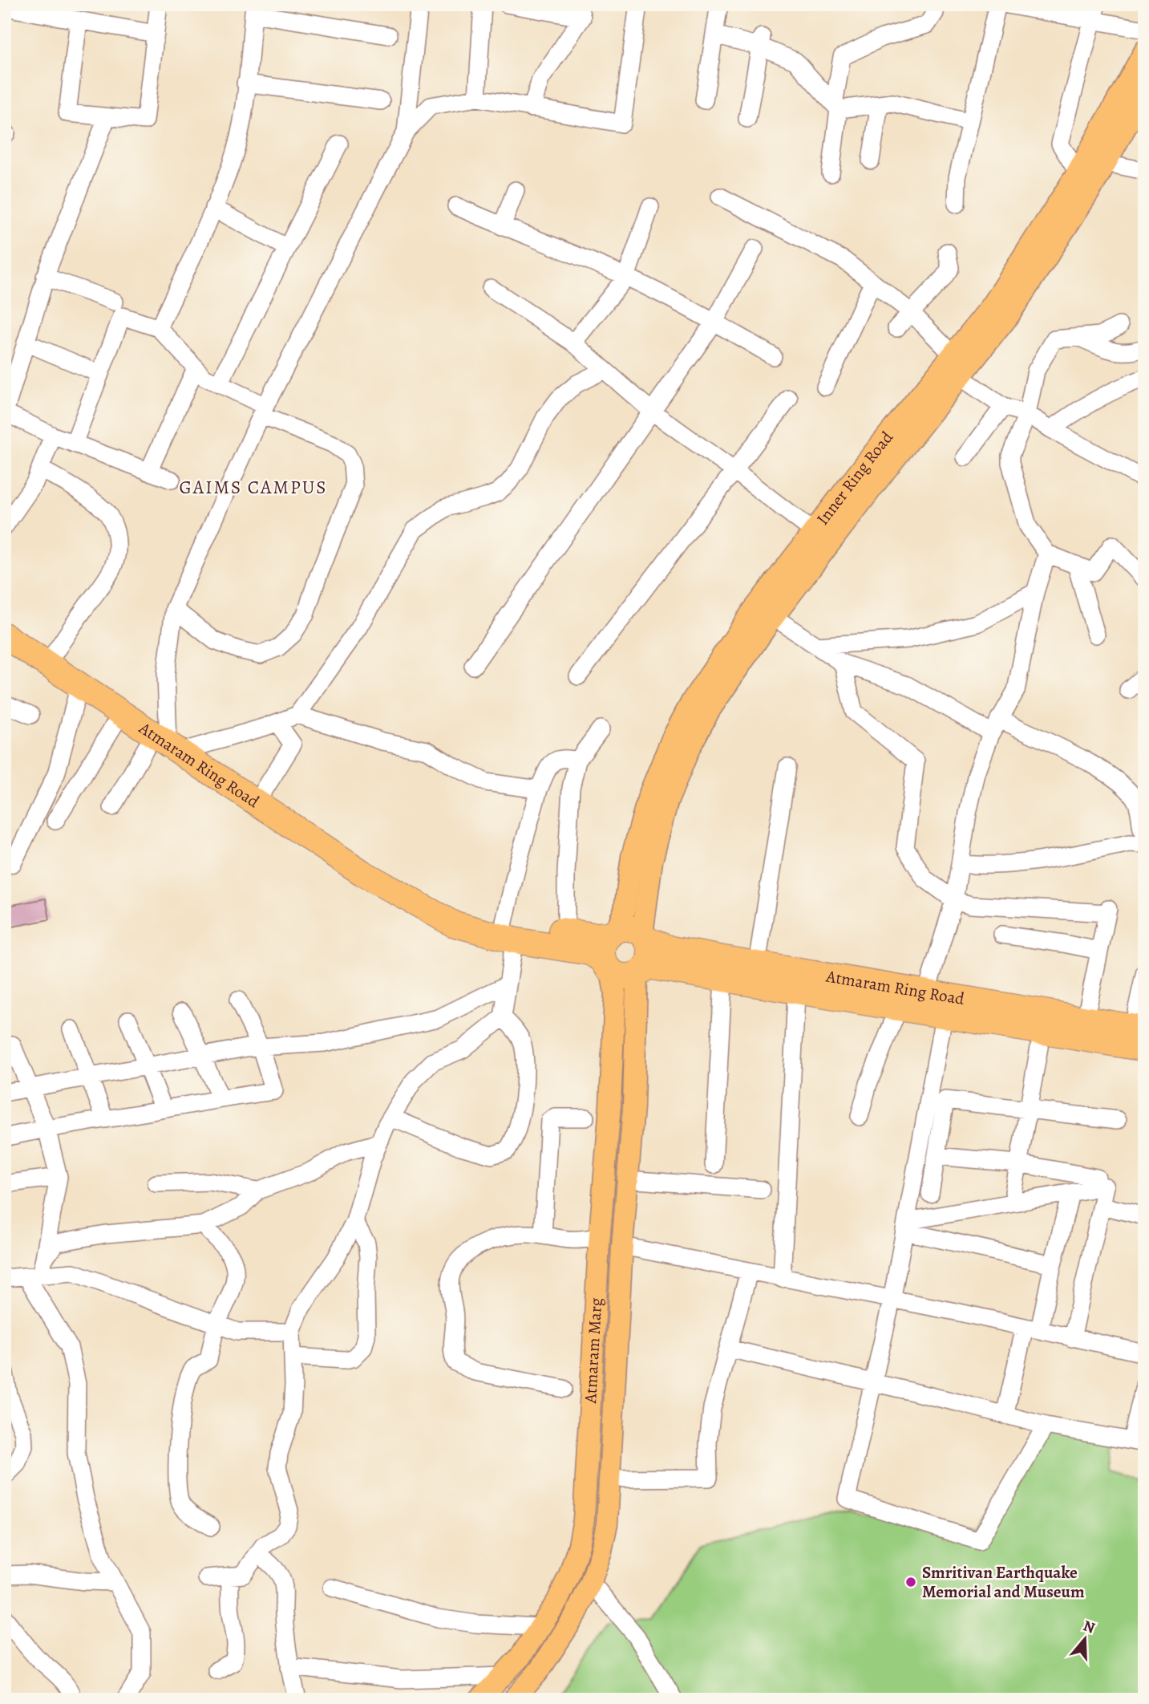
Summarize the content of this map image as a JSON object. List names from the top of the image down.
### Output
{
  "streets": {
    "highway": ["Atmaram Ring Road"],
    "main road": ["Inner Ring Road", "Atmaram Marg"]
  },
  "crossings": [
    ["Inner Ring Road", "Atmaram Ring Road"],
    ["Inner Ring Road", "Atmaram Marg"],
    ["Atmaram Ring Road", "Atmaram Marg"]
  ],
  "districts": ["GAIMS CAMPUS"],
  "places": ["Smritivan Earthquake Memorial and Museum"],
  "north": "top"
}
